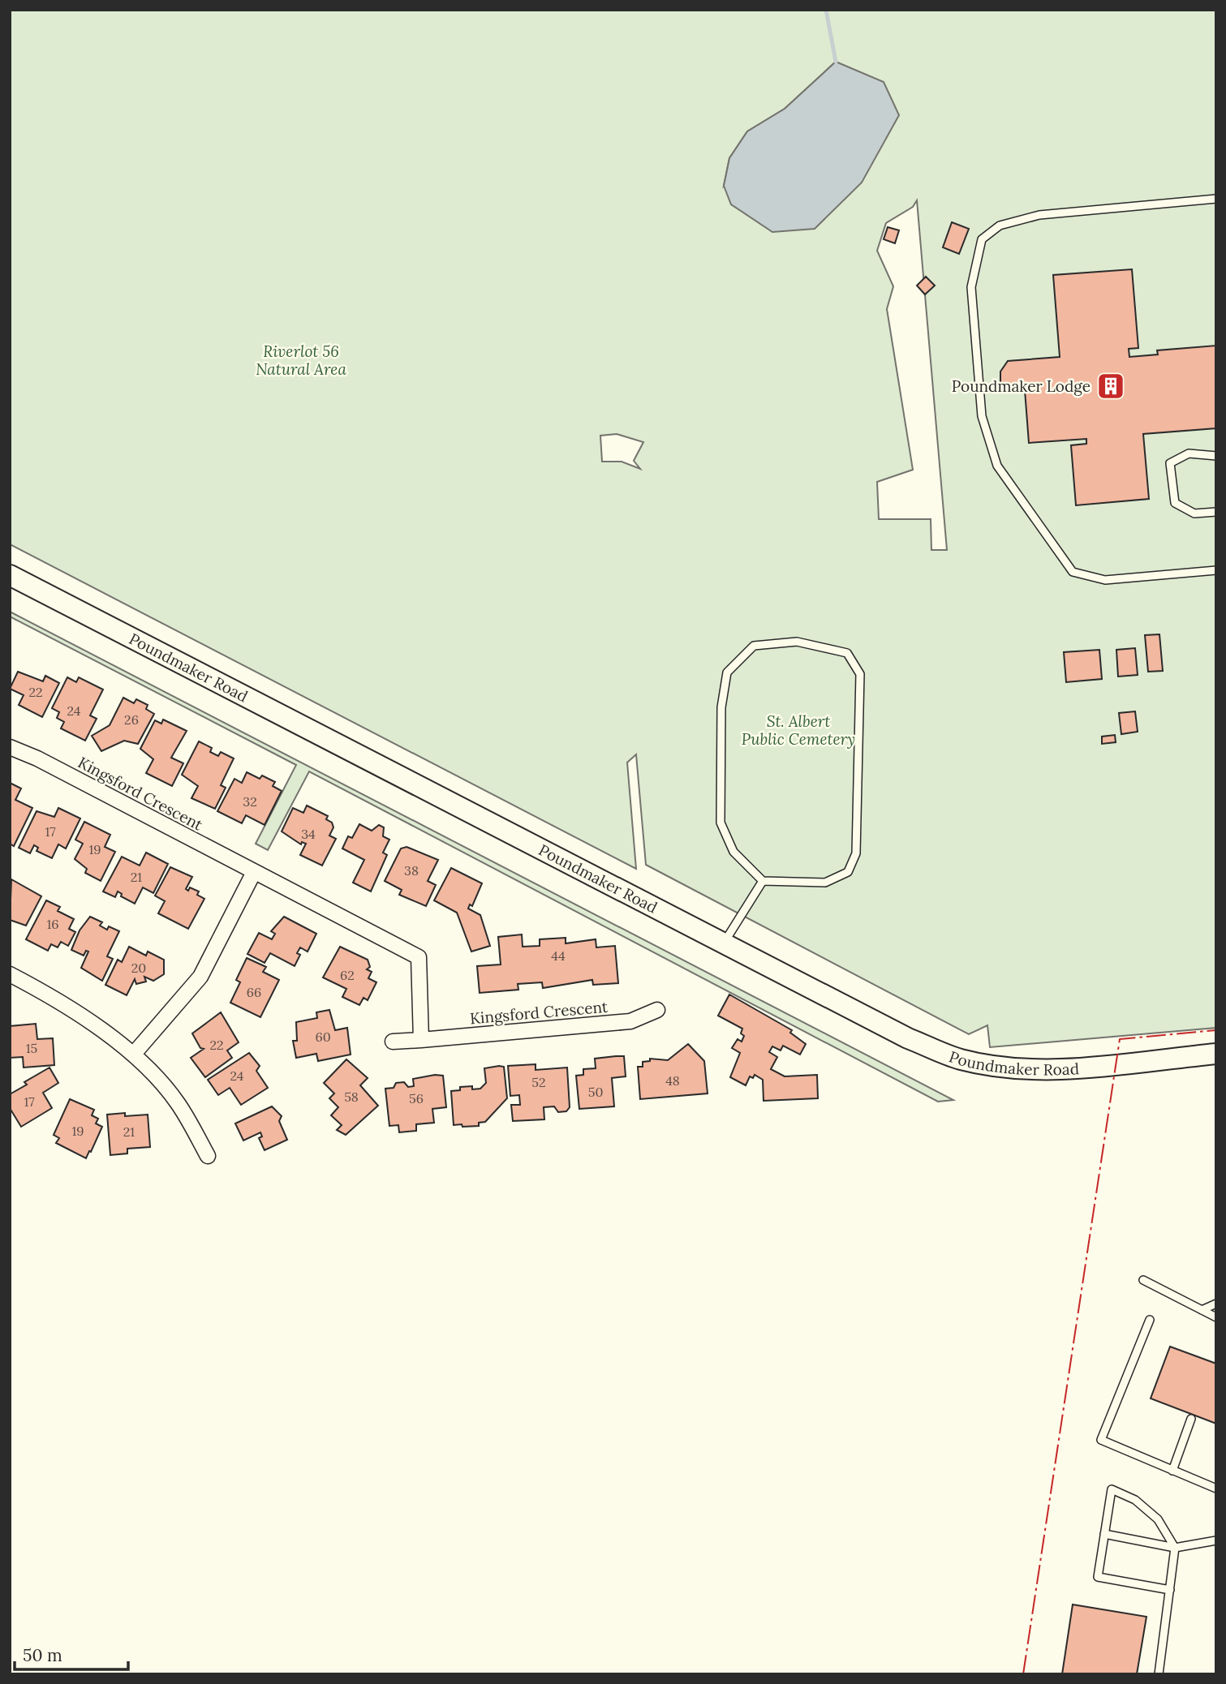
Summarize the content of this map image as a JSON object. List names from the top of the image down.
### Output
{
  "streets": {
    "street": ["Poundmaker Road", "Kingsford Crescent"]
  },
  "parks": ["Riverlot 56 Natural Area", "St. Albert Public Cemetery"],
  "places": {
    "building": ["Poundmaker Lodge"]
  },
  "house_numbers": [
    "22",
    "24",
    "26",
    "32",
    "17",
    "34",
    "19",
    "38",
    "21",
    "16",
    "44",
    "20",
    "62",
    "66",
    "60",
    "22",
    "15",
    "24",
    "48",
    "52",
    "50",
    "58",
    "56",
    "17",
    "19",
    "21"
  ],
  "scale_bar": "50 m"
}
